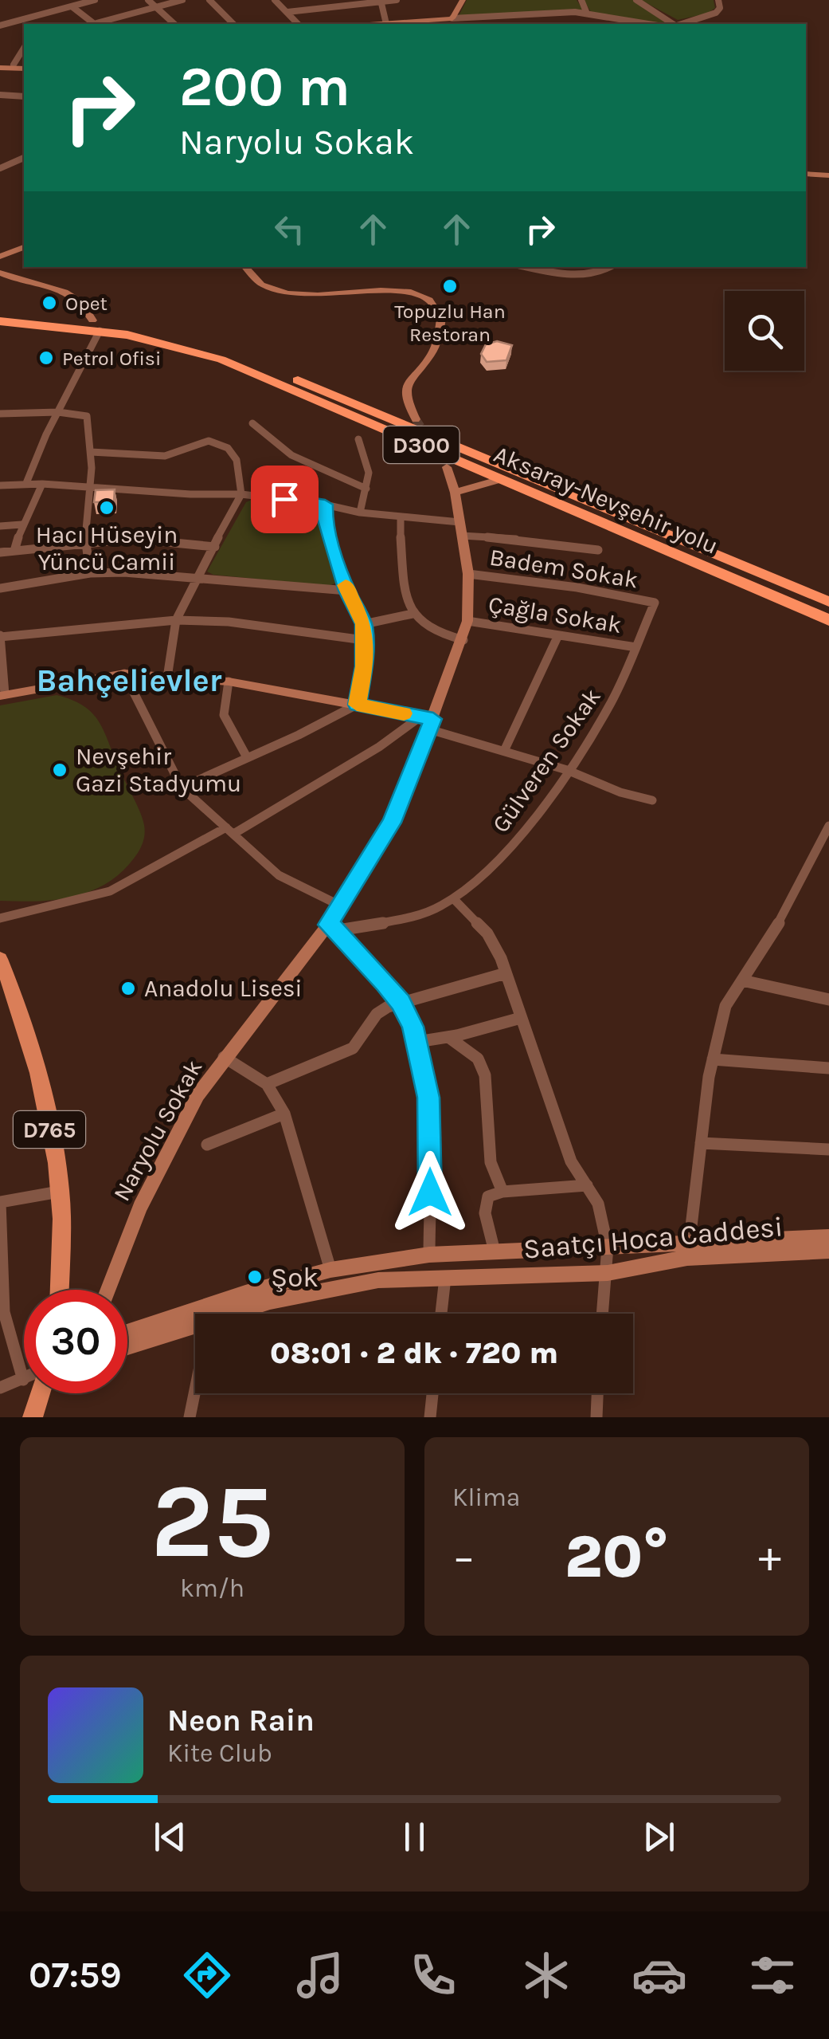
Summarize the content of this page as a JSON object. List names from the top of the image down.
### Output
{
  "streets": {
    "highway": ["D300", "Aksaray-Nevşehir yolu"],
    "main road": ["D765"],
    "street": [
      "Badem Sokak",
      "Çağla Sokak",
      "Gülveren Sokak",
      "Naryolu Sokak",
      "Saatçı Hoca Caddesi"
    ]
  },
  "crossings": [
    ["Badem Sokak", "Gülveren Sokak"],
    ["Badem Sokak", "Naryolu Sokak"],
    ["Çağla Sokak", "Gülveren Sokak"],
    ["Çağla Sokak", "Naryolu Sokak"],
    ["Gülveren Sokak", "Naryolu Sokak"]
  ],
  "districts": ["Bahçelievler"],
  "places": [
    "Topuzlu Han Restoran",
    "Opet",
    "Petrol Ofisi",
    "Hacı Hüseyin Yüncü Camii",
    "Nevşehir Gazi Stadyumu",
    "Anadolu Lisesi",
    "Şok"
  ],
  "page": {
    "turn": ["200 m", "Naryolu Sokak"],
    "limit": "30",
    "trip": "08:01 · 2 dk · 720 m",
    "tile": [
      ["25", "km/h"],
      "Klima"
    ],
    "heat": ["−", "20°", "+"],
    "song": ["Neon Rain", "Kite Club"],
    "tabs": "07:59"
  }
}
